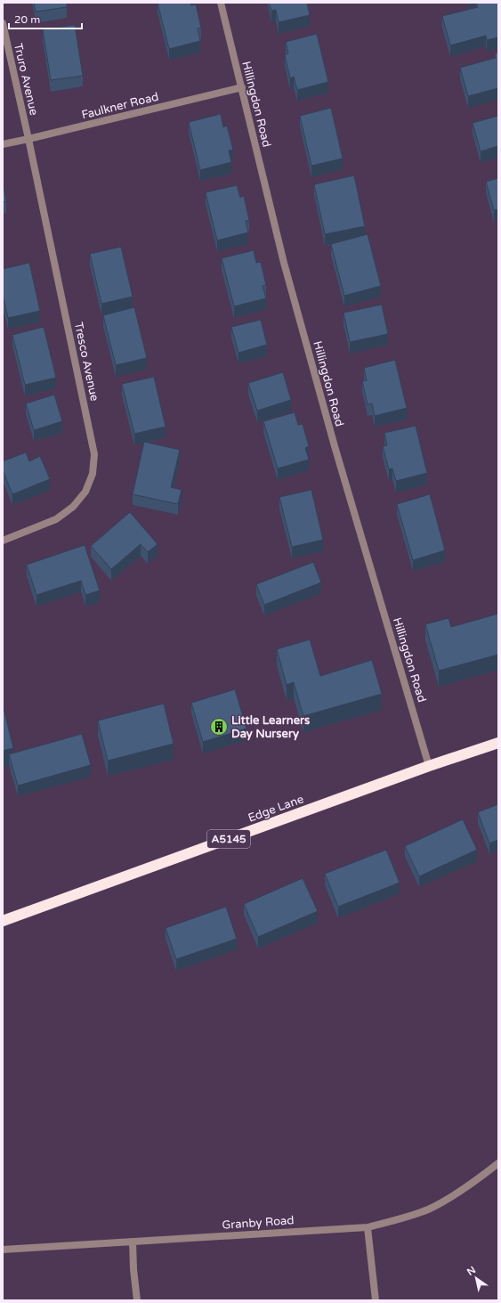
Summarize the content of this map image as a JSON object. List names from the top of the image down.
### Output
{
  "streets": {
    "highway": ["Edge Lane", "A5145"],
    "street": [
      "Truro Avenue",
      "Hillingdon Road",
      "Faulkner Road",
      "Tresco Avenue",
      "Granby Road"
    ]
  },
  "crossings": [
    ["Truro Avenue", "Faulkner Road"],
    ["Truro Avenue", "Tresco Avenue"],
    ["Hillingdon Road", "Faulkner Road"],
    ["Hillingdon Road", "Edge Lane"],
    ["Faulkner Road", "Tresco Avenue"]
  ],
  "places": {
    "building": ["Little Learners Day Nursery"]
  },
  "scale_bar": "20 m",
  "north": "top left"
}
